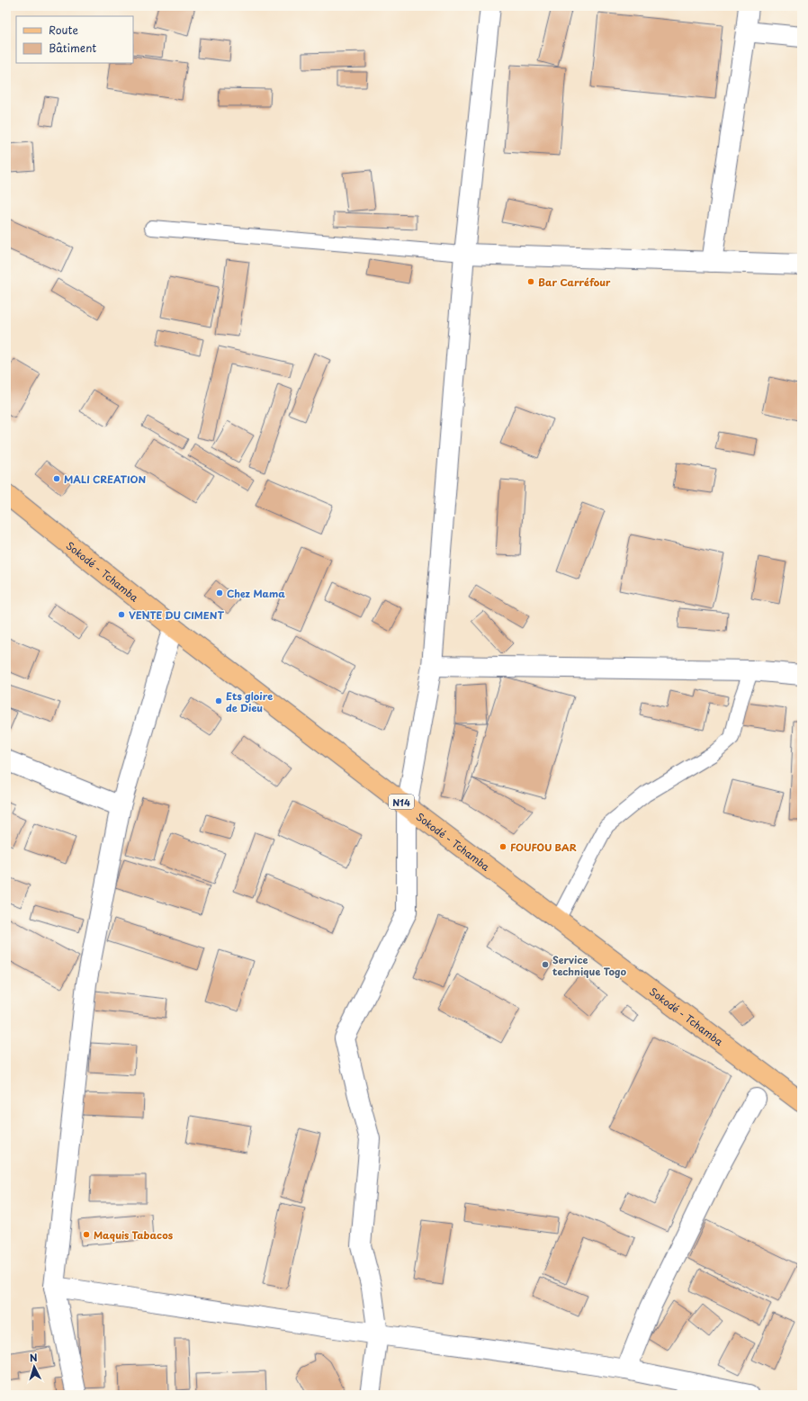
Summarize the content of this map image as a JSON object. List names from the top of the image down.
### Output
{
  "streets": {
    "main road": ["Sokodé - Tchamba", "N14"]
  },
  "places": [
    "Bar Carréfour",
    "MALI CREATION",
    "Chez Mama",
    "VENTE DU CIMENT",
    "Ets gloire de Dieu",
    "FOUFOU BAR",
    "Service technique Togo",
    "Maquis Tabacos"
  ],
  "legend": ["Route", "Bâtiment"],
  "north": "top"
}
